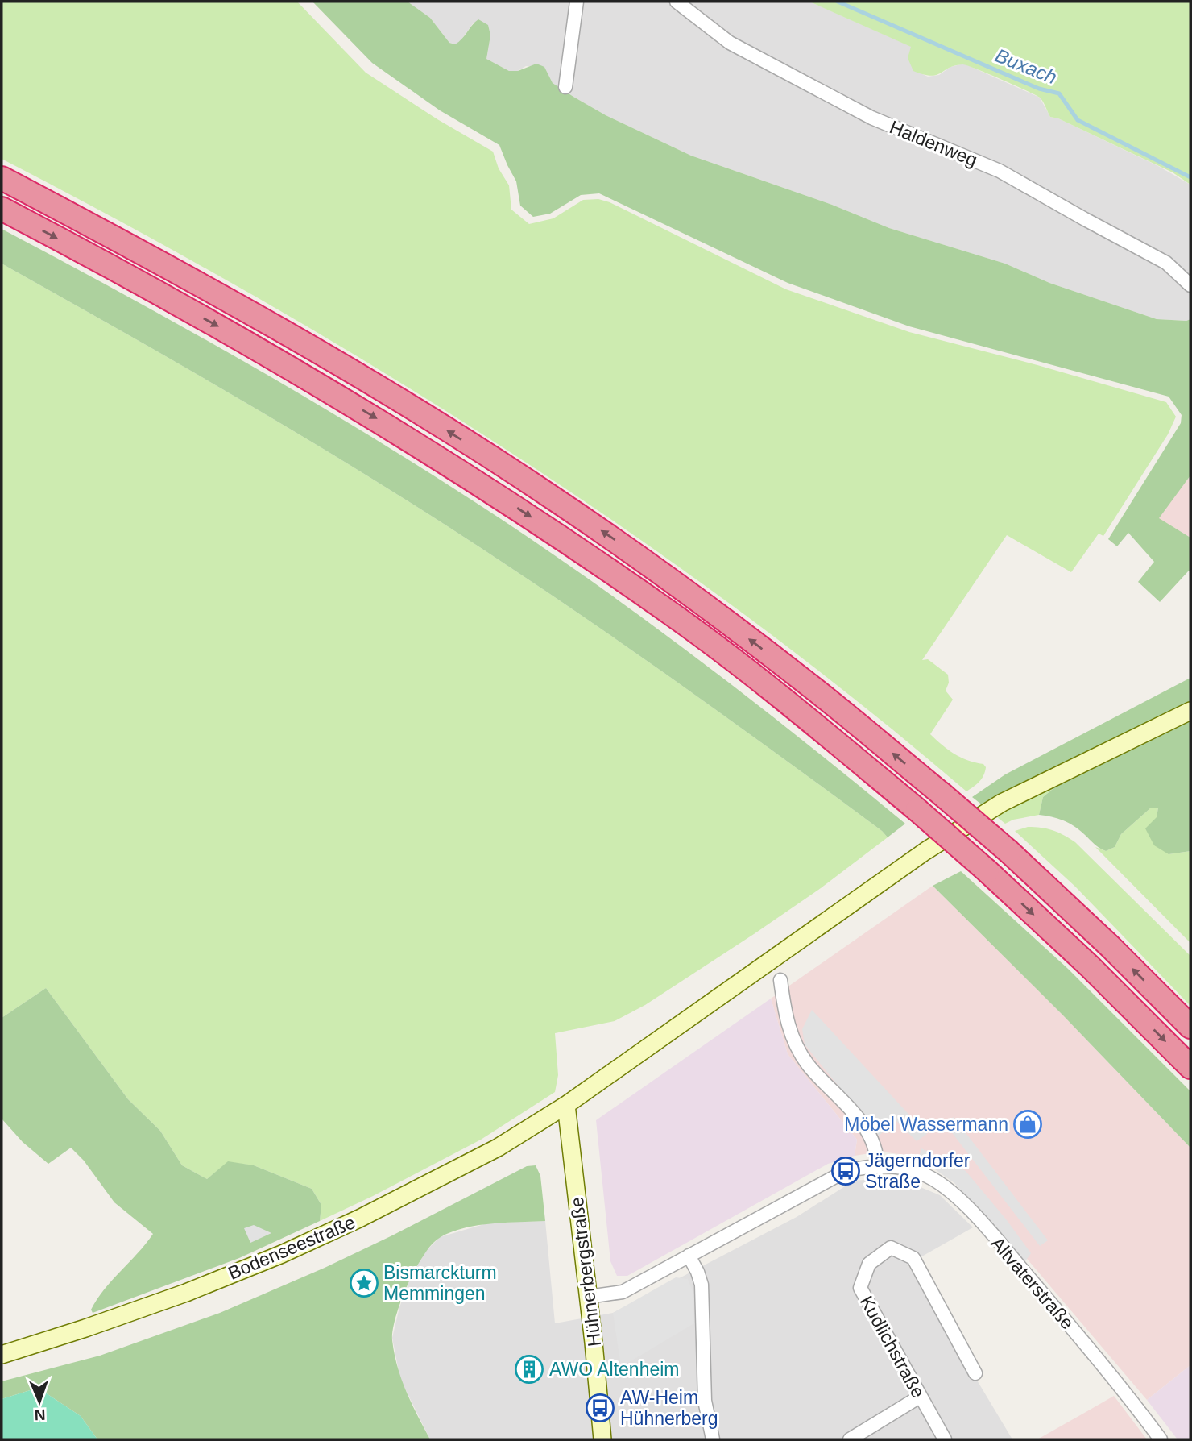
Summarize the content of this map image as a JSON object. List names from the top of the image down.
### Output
{
  "streets": {
    "main road": ["Bodenseestraße", "Hühnerbergstraße"],
    "street": ["Haldenweg", "Altvaterstraße", "Kudlichstraße"]
  },
  "crossings": [
    ["Bodenseestraße", "Hühnerbergstraße"]
  ],
  "water": ["Buxach"],
  "places": {
    "shop": ["Möbel Wassermann"],
    "bus stop": ["Jägerndorfer Straße", "AW-Heim Hühnerberg"],
    "place": ["Bismarckturm Memmingen"],
    "building": ["AWO Altenheim"]
  },
  "north": "bottom"
}
